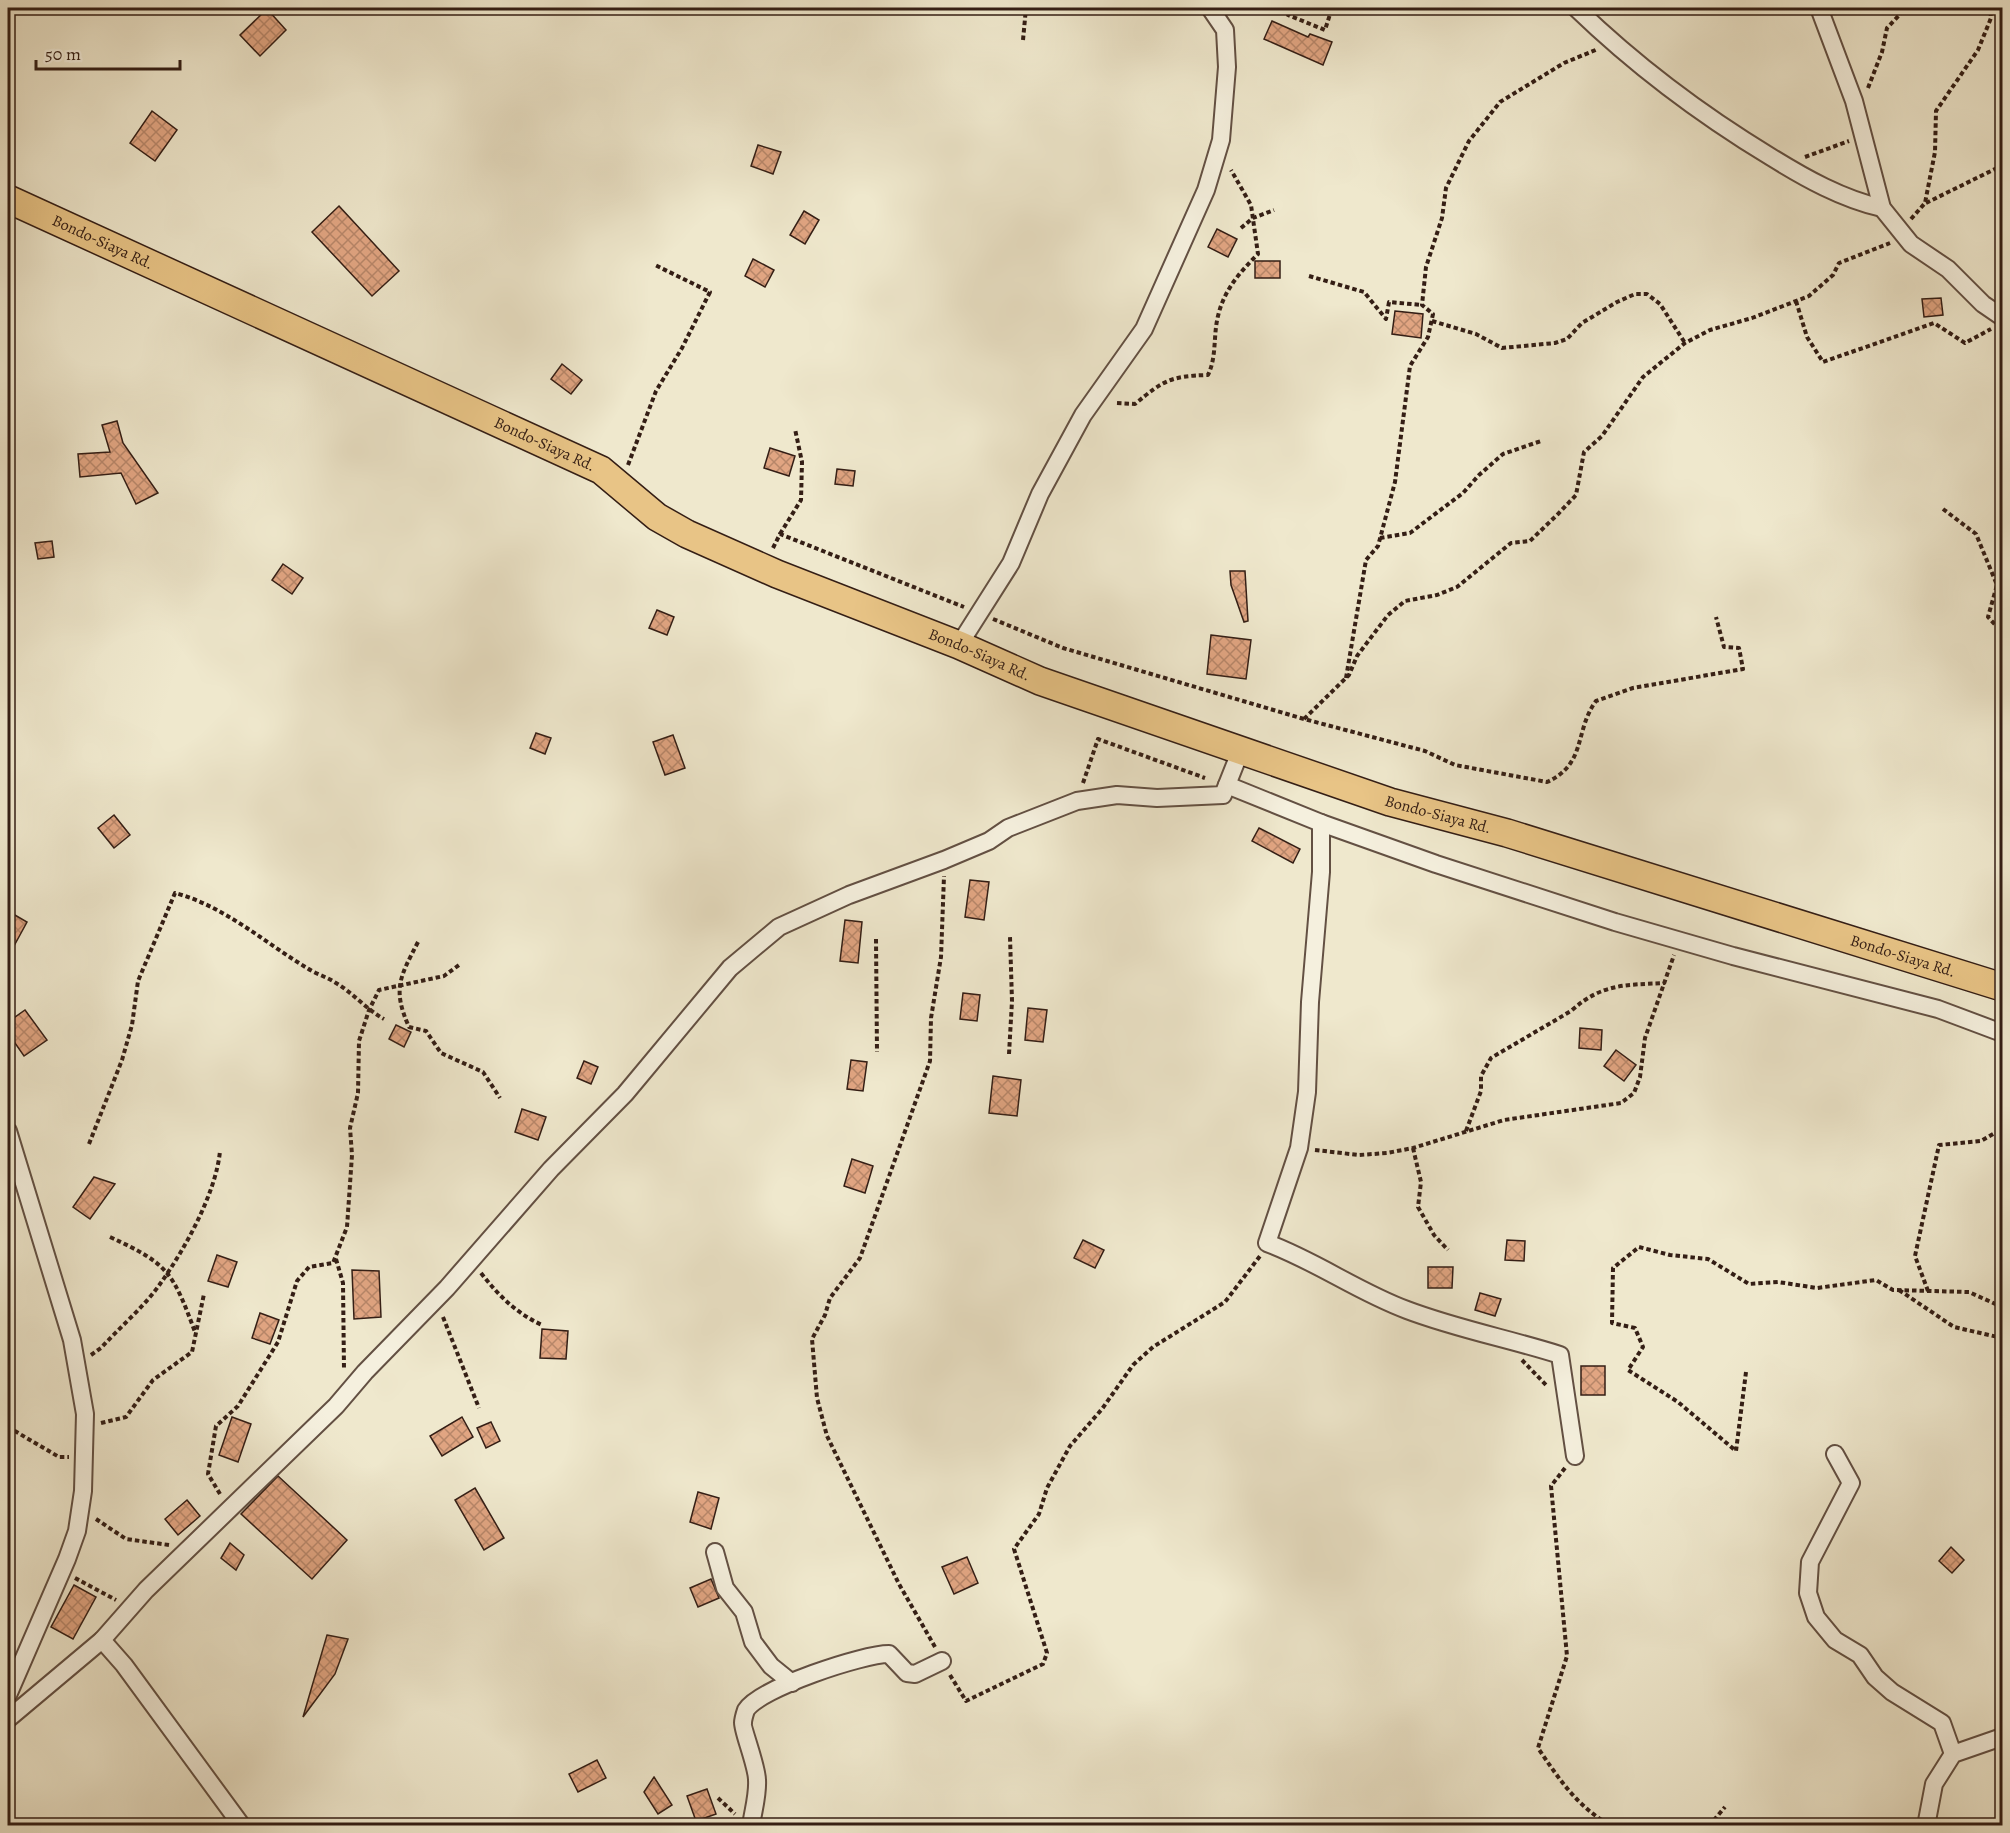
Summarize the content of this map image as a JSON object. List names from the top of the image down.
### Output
{
  "streets": {
    "highway": ["Bondo-Siaya Rd."]
  },
  "scale_bar": "50 m"
}
